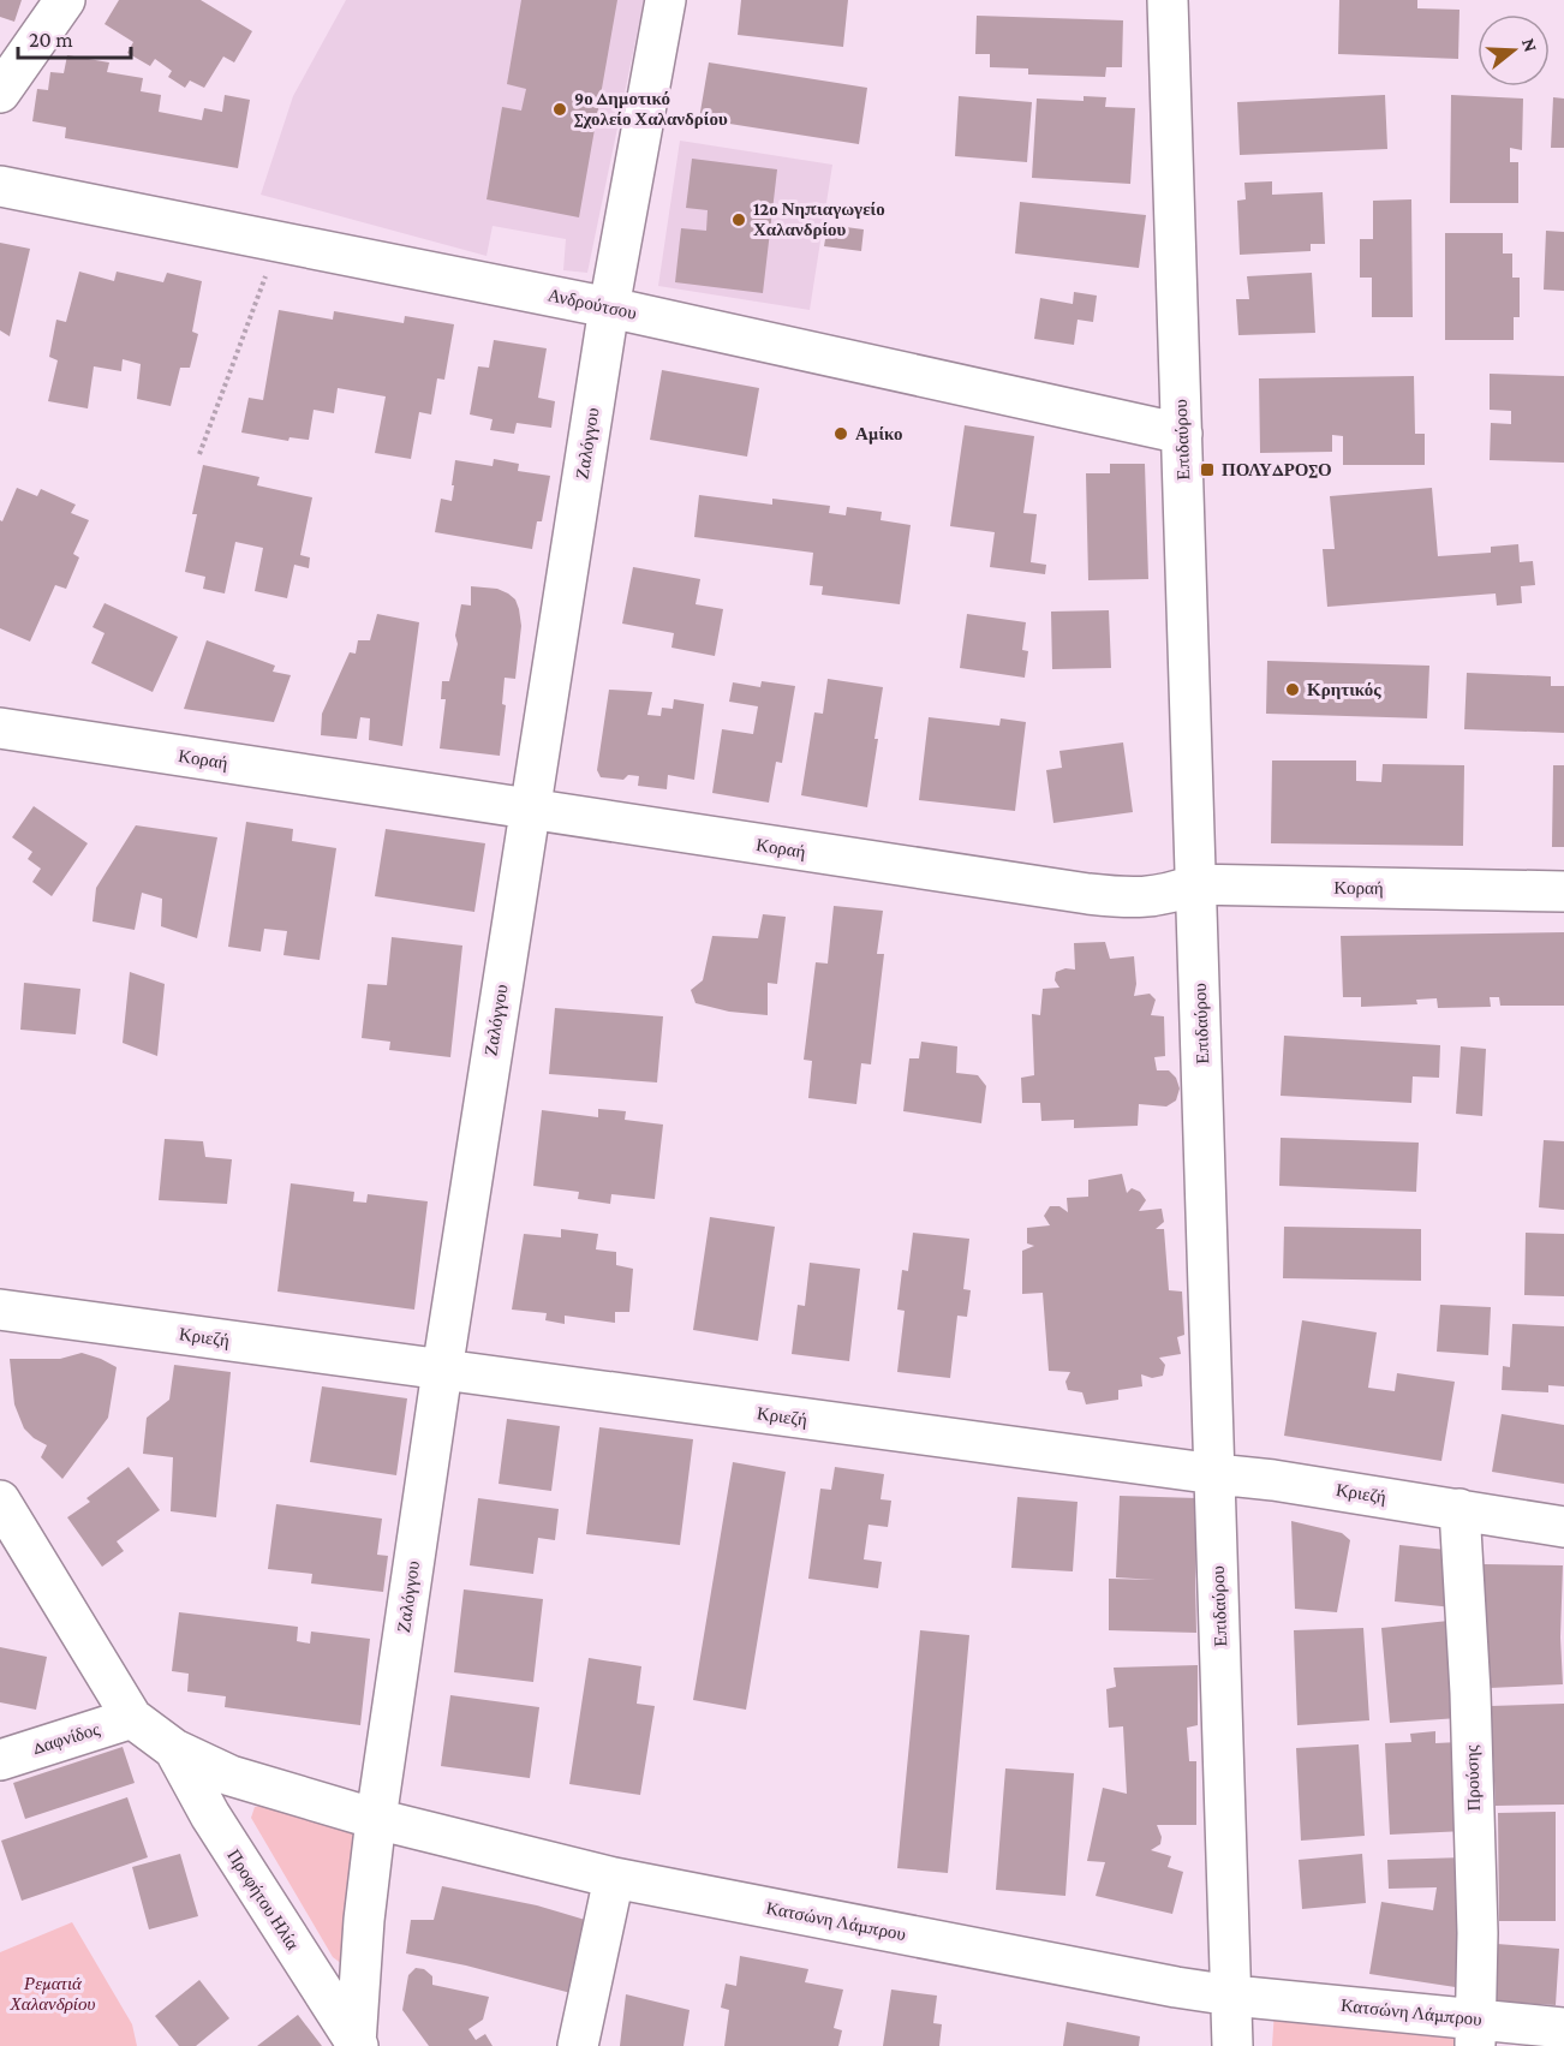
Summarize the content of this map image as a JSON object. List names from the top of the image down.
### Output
{
  "streets": {
    "street": [
      "Ανδρούτσου",
      "Επιδαύρου",
      "Ζαλόγγου",
      "Κοραή",
      "Κριεζή",
      "Δαφνίδος",
      "Προύσης",
      "Προφήτου Ηλία",
      "Κατσώνη Λάμπρου"
    ]
  },
  "crossings": [
    ["Ανδρούτσου", "Επιδαύρου"],
    ["Ανδρούτσου", "Ζαλόγγου"],
    ["Επιδαύρου", "Κοραή"],
    ["Επιδαύρου", "Κριεζή"],
    ["Επιδαύρου", "Κατσώνη Λάμπρου"],
    ["Ζαλόγγου", "Κοραή"],
    ["Ζαλόγγου", "Κριεζή"],
    ["Ζαλόγγου", "Προφήτου Ηλία"],
    ["Ζαλόγγου", "Κατσώνη Λάμπρου"],
    ["Κριεζή", "Προύσης"],
    ["Δαφνίδος", "Κατσώνη Λάμπρου"],
    ["Προύσης", "Κατσώνη Λάμπρου"],
    ["Προφήτου Ηλία", "Κατσώνη Λάμπρου"]
  ],
  "parks": ["Ρεματιά Χαλανδρίου"],
  "places": {
    "other": [
      "9ο Δημοτικό Σχολείο Χαλανδρίου",
      "12ο Νηπιαγωγείο Χαλανδρίου",
      "Αμίκο",
      "Κρητικός"
    ],
    "transit": ["ΠΟΛΥΔΡΟΣΟ"]
  },
  "scale_bar": "20 m",
  "north": "right"
}
